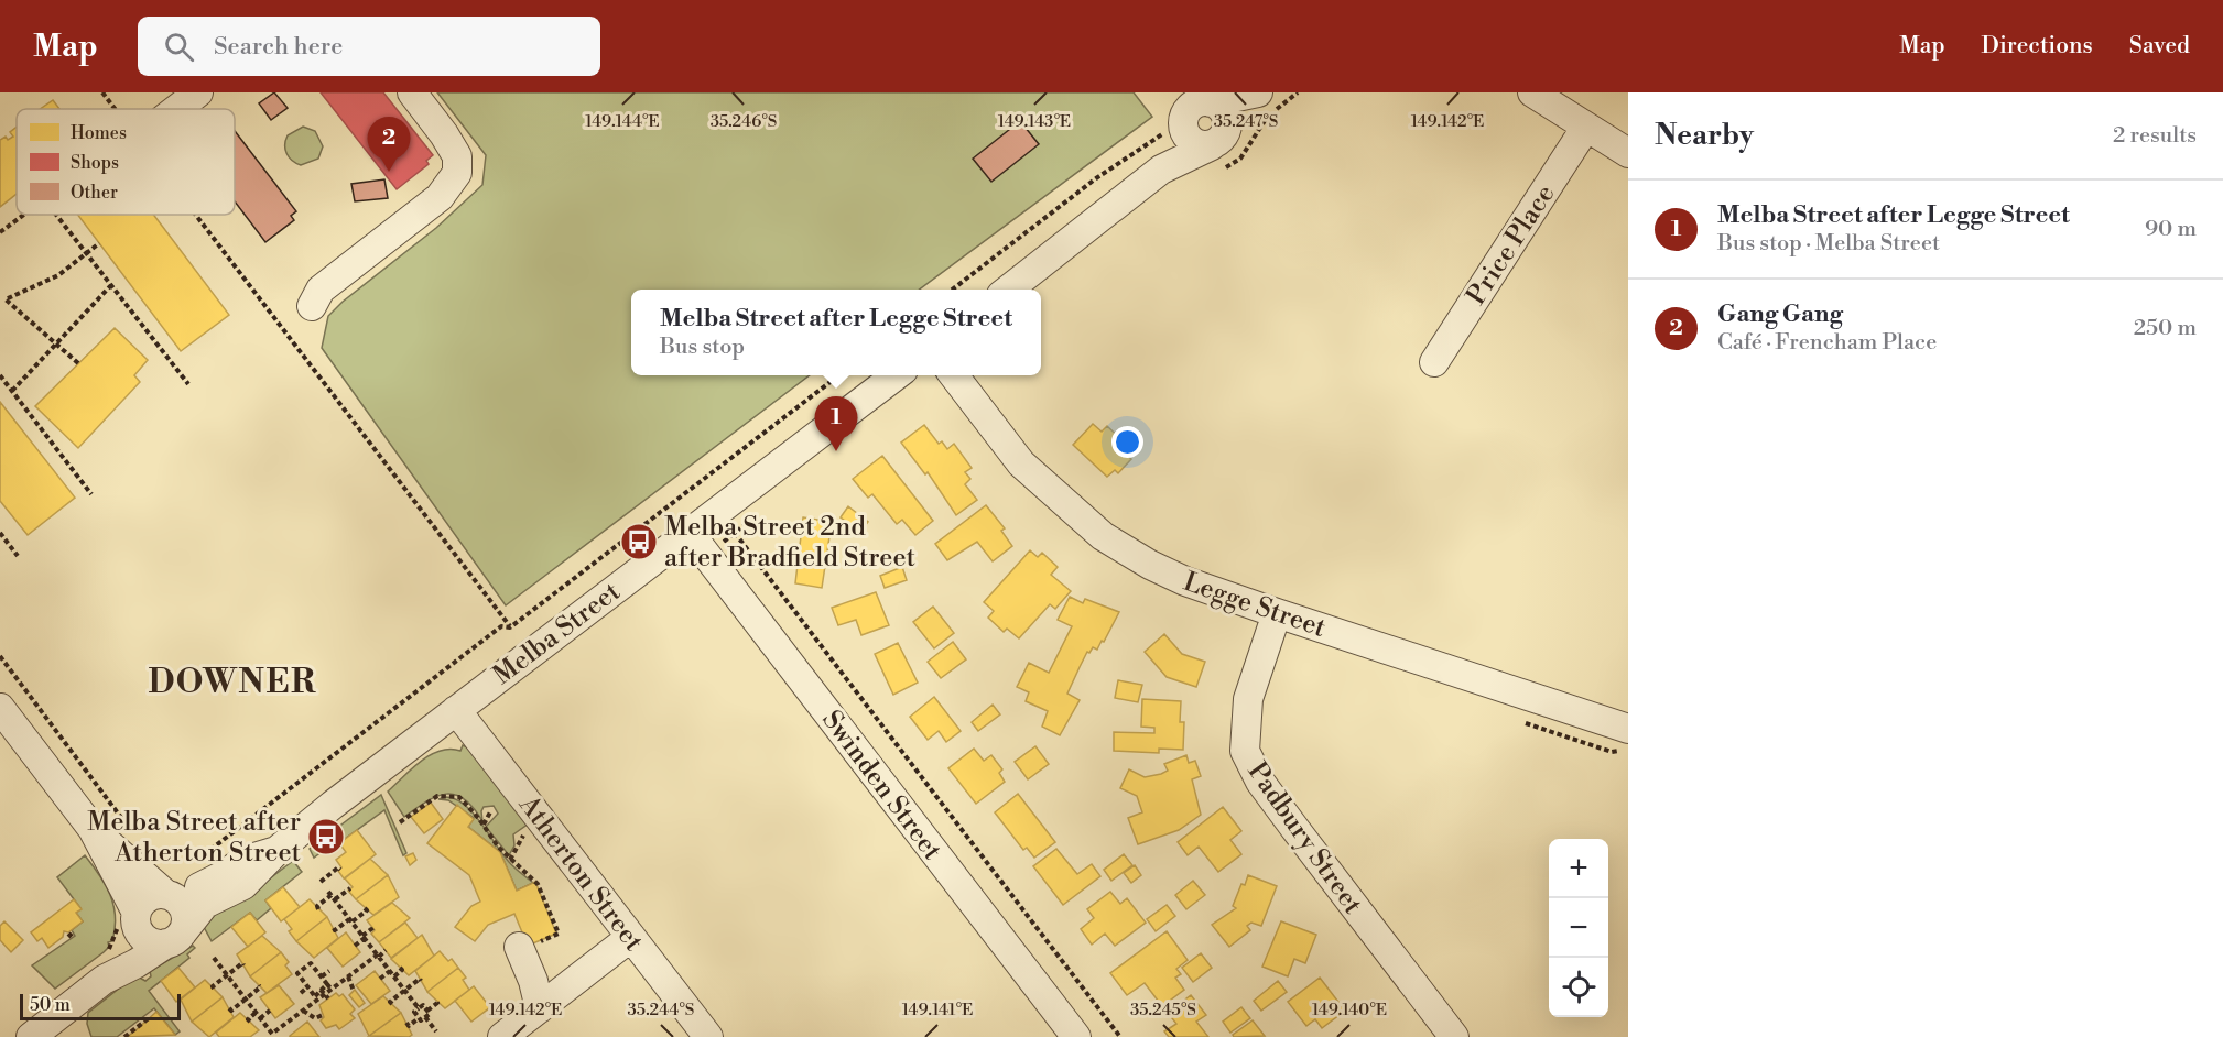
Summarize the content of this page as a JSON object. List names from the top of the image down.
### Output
{
  "streets": {
    "street": [
      "Price Place",
      "Legge Street",
      "Melba Street",
      "Swinden Street",
      "Padbury Street",
      "Atherton Street"
    ]
  },
  "crossings": [
    ["Legge Street", "Padbury Street"],
    ["Melba Street", "Swinden Street"],
    ["Melba Street", "Atherton Street"]
  ],
  "districts": ["DOWNER"],
  "places": {
    "bus stop": ["Melba Street 2nd after Bradfield Street", "Melba Street after Atherton Street"]
  },
  "legend": ["Homes", "Shops", "Other"],
  "scale_bar": "50 m",
  "page": {
    "header": "Map",
    "search": "Search here",
    "nav": ["Map", "Directions", "Saved"],
    "heading": ["Nearby", "2 results"],
    "pins": ["2", "1"],
    "list": [
      {
        "mark": "1",
        "name": "Melba Street after Legge Street",
        "note": "Bus stop · Melba Street",
        "value": "90 m"
      },
      {
        "mark": "2",
        "name": "Gang Gang",
        "note": "Café · Frencham Place",
        "value": "250 m"
      }
    ],
    "popup": ["Melba Street after Legge Street", "Bus stop"],
    "map_buttons": ["+", "−"],
    "scale": "50 m"
  },
  "coordinates": [
    "149.144°E",
    "35.246°S",
    "149.143°E",
    "35.247°S",
    "149.142°E",
    "35.244°S",
    "149.141°E",
    "149.140°E",
    "35.245°S"
  ]
}
